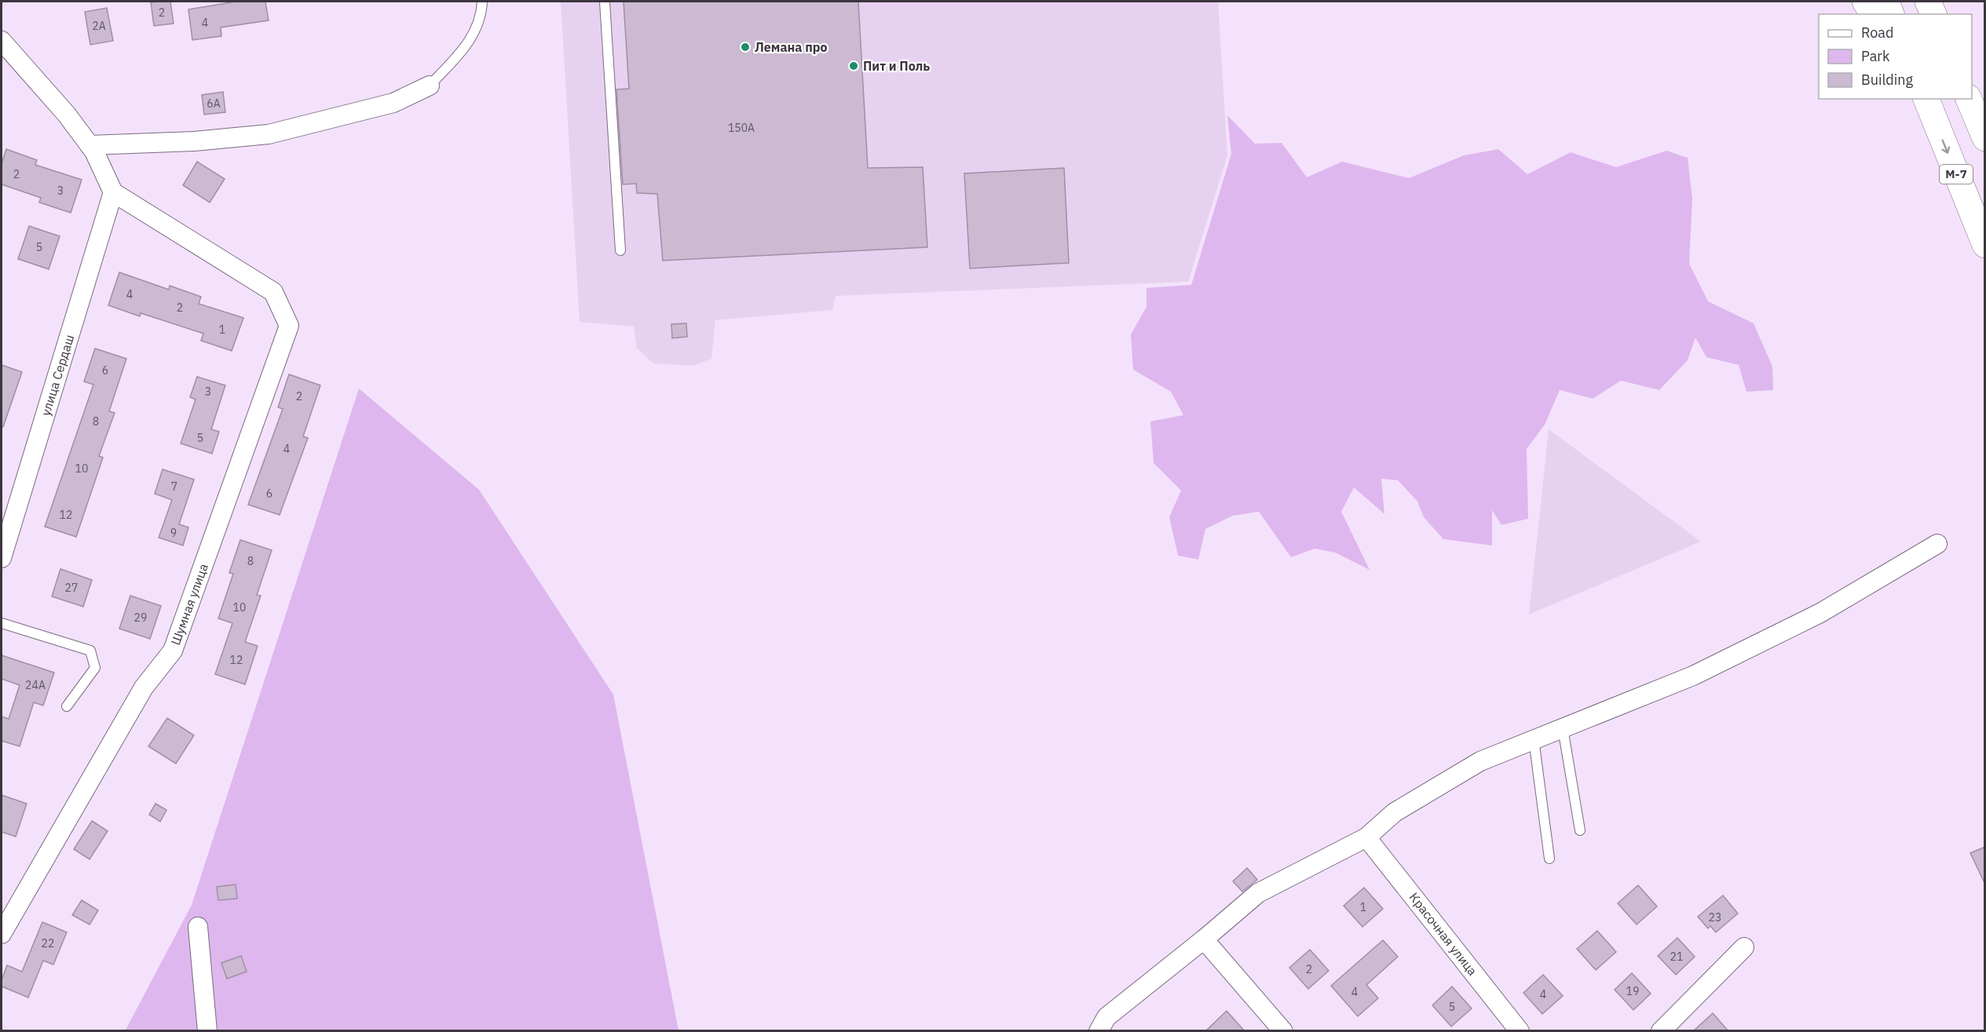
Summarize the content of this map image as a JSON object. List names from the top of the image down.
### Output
{
  "streets": {
    "main road": ["М-7"],
    "street": ["улица Сердаш", "Шумная улица", "Красочная улица"]
  },
  "crossings": [
    ["улица Сердаш", "Шумная улица"]
  ],
  "places": ["Лемана про", "Пит и Поль"],
  "house_numbers": [
    "2",
    "4",
    "2А",
    "6А",
    "150А",
    "2",
    "3",
    "5",
    "4",
    "2",
    "1",
    "6",
    "3",
    "2",
    "8",
    "5",
    "4",
    "10",
    "7",
    "6",
    "12",
    "9",
    "8",
    "27",
    "10",
    "29",
    "12",
    "24А",
    "1",
    "23",
    "22",
    "21",
    "2",
    "19",
    "4",
    "4",
    "5"
  ],
  "legend": ["Road", "Park", "Building"]
}
